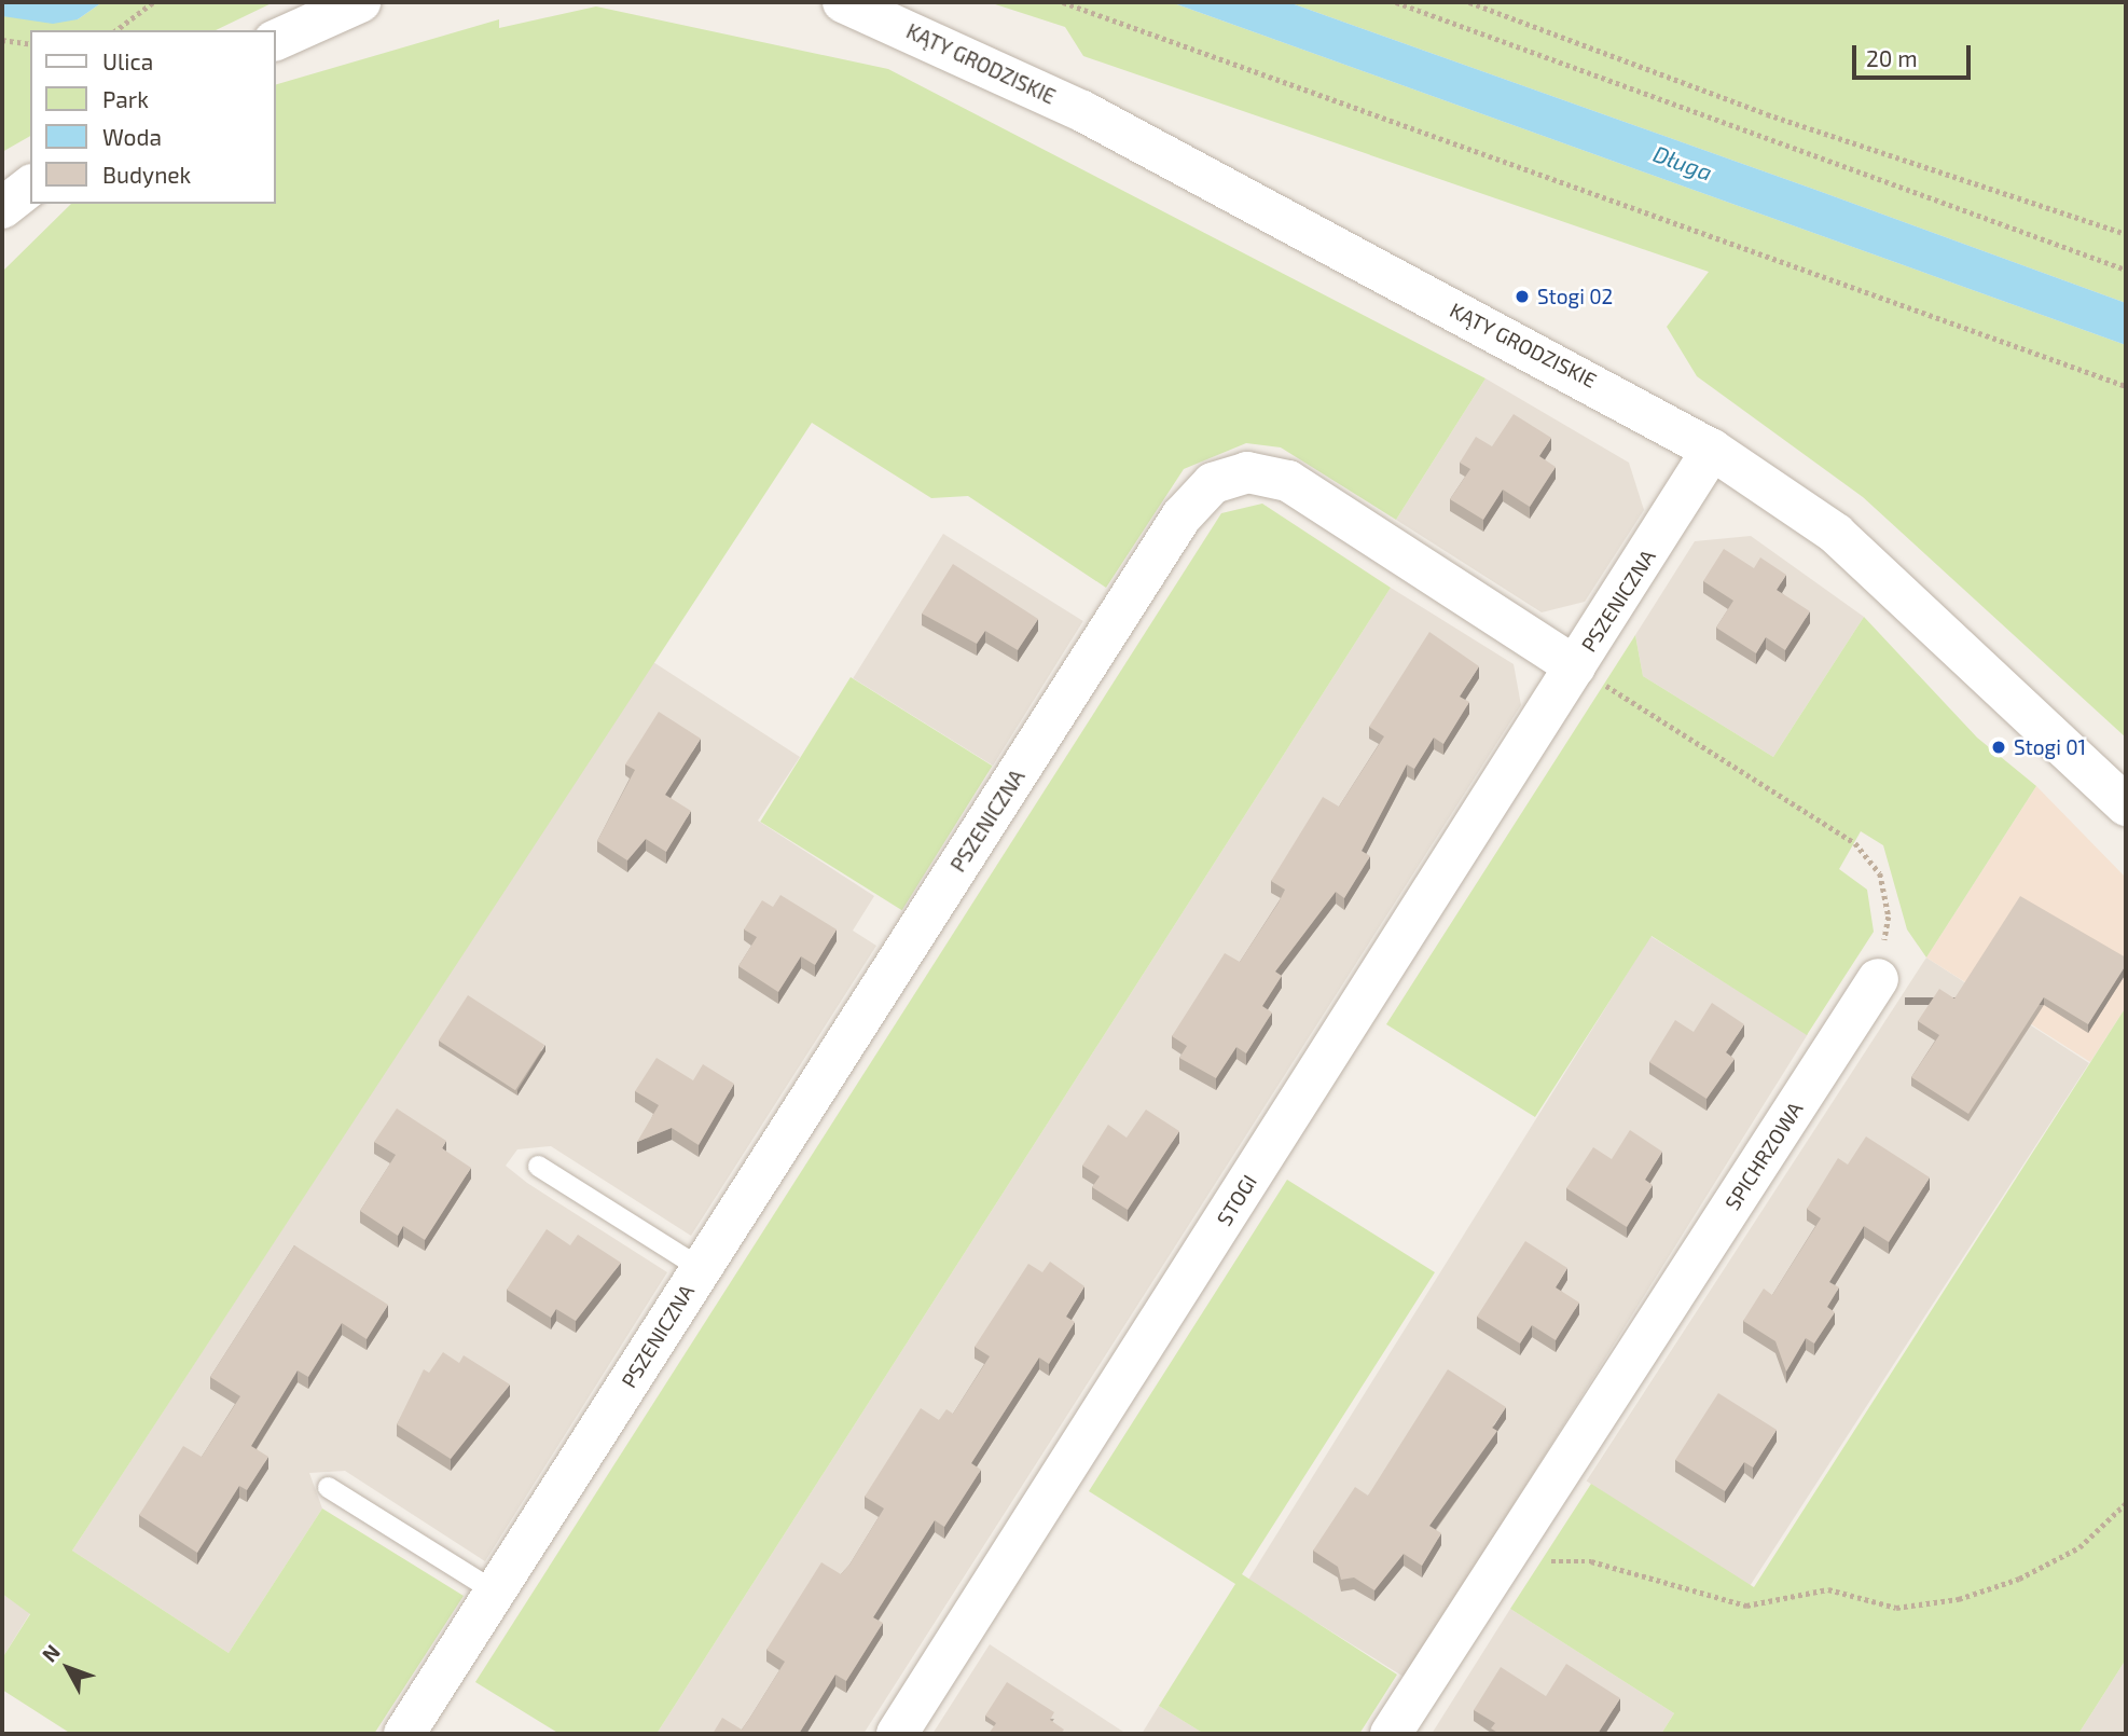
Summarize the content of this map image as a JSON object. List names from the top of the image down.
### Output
{
  "streets": {
    "street": [
      "KĄTY GRODZISKIE",
      "PSZENICZNA",
      "SPICHRZOWA",
      "STOGI"
    ]
  },
  "crossings": [
    ["KĄTY GRODZISKIE", "PSZENICZNA"],
    ["PSZENICZNA", "STOGI"]
  ],
  "water": ["Długa"],
  "places": ["Stogi 02", "Stogi 01"],
  "legend": [
    "Ulica",
    "Park",
    "Woda",
    "Budynek"
  ],
  "scale_bar": "20 m",
  "north": "top left"
}
